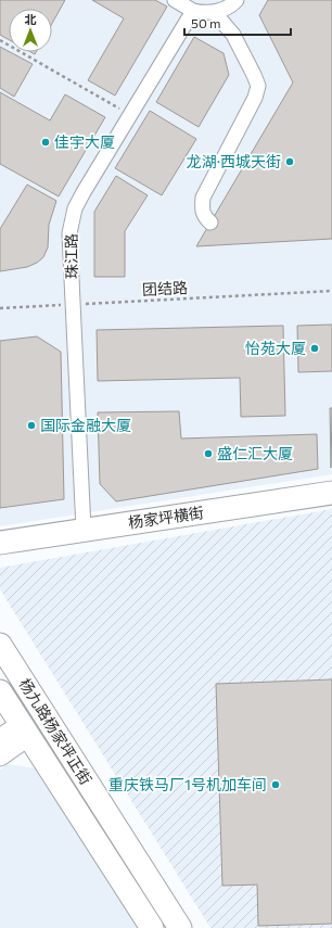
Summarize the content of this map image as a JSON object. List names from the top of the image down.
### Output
{
  "streets": {
    "main road": ["杨家坪横街", "杨九路杨家坪正街"],
    "street": ["珠江路"],
    "path": ["团结路"]
  },
  "crossings": [
    ["珠江路", "团结路"],
    ["珠江路", "杨家坪横街"]
  ],
  "places": [
    "佳宇大厦",
    "龙湖·西城天街",
    "怡苑大厦",
    "国际金融大厦",
    "盛仁汇大厦",
    "重庆铁马厂1号机加车间"
  ],
  "scale_bar": "50 m",
  "north": "top"
}
